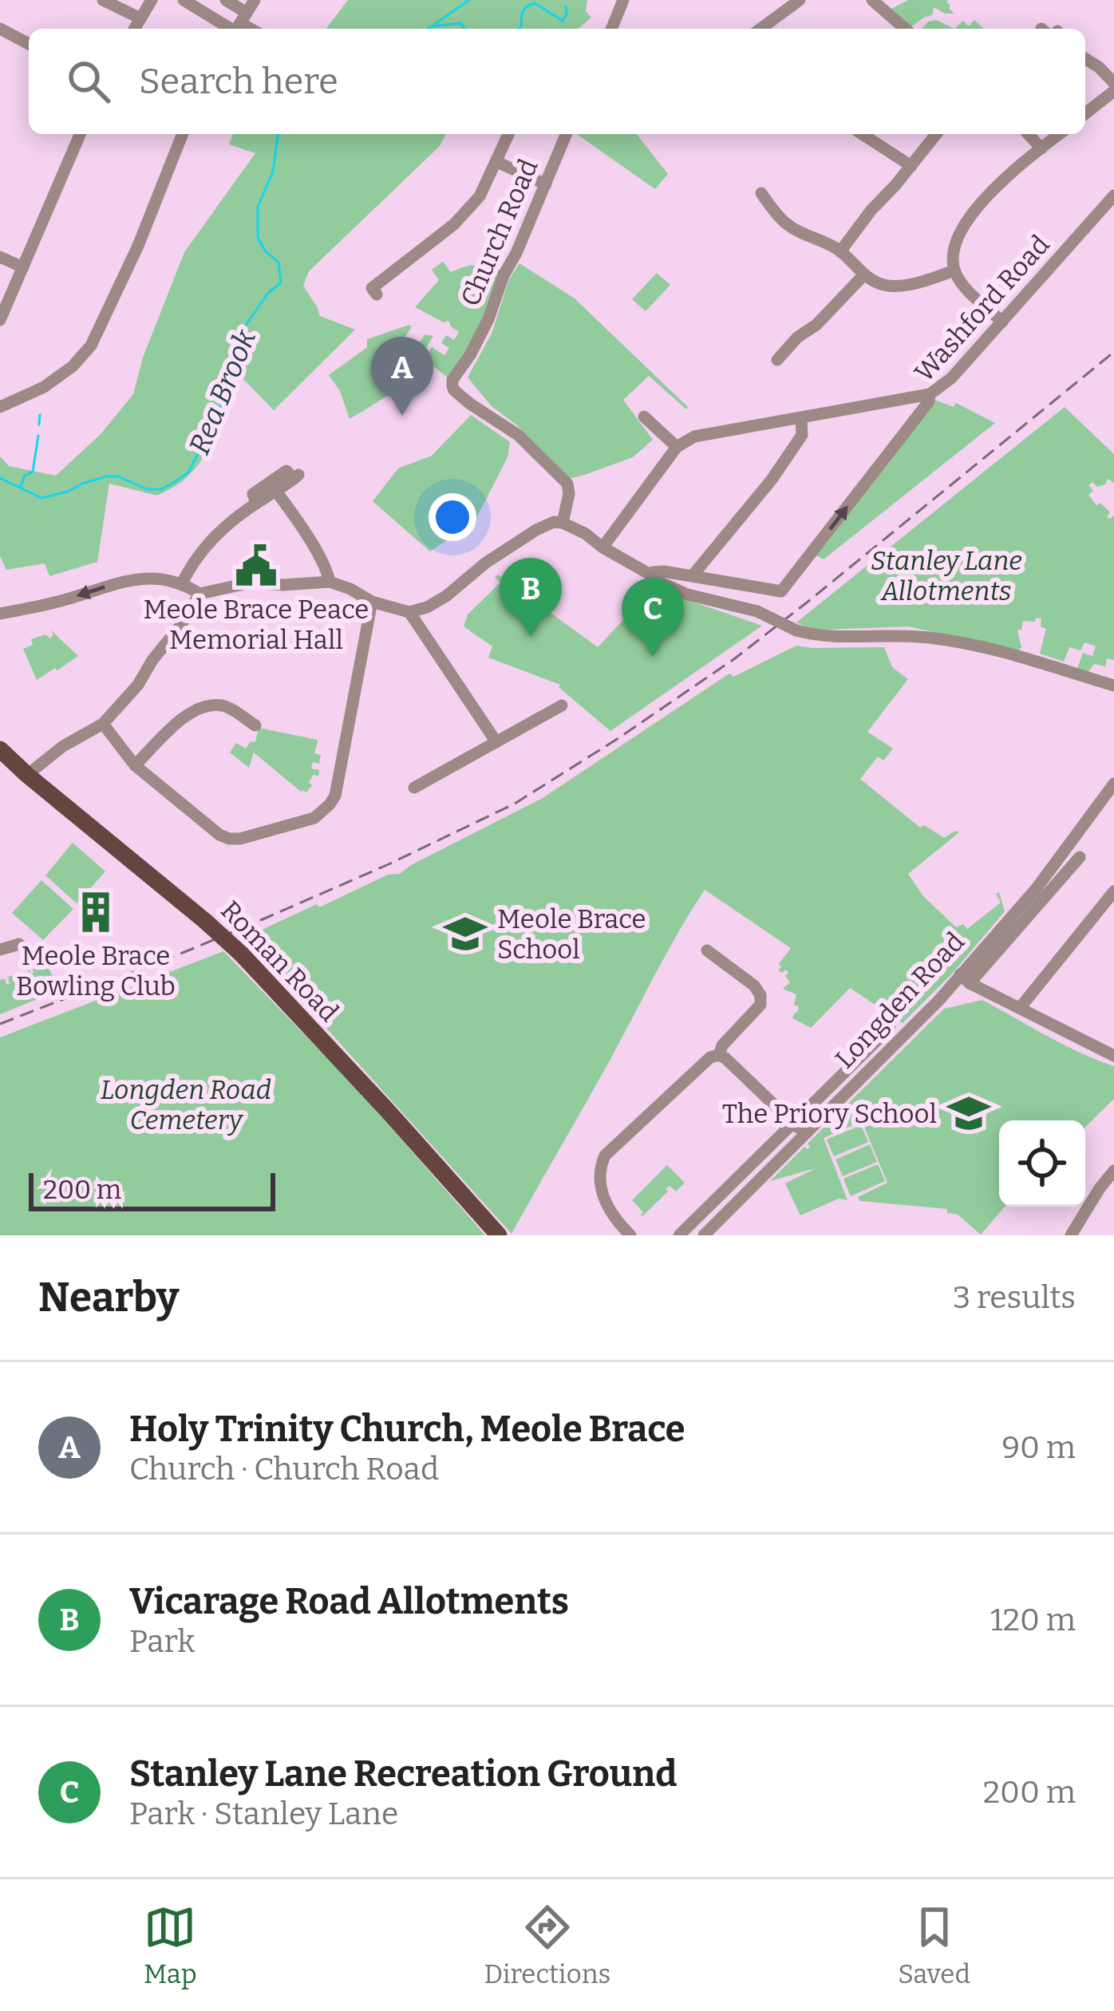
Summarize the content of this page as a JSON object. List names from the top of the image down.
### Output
{
  "streets": {
    "main road": ["Roman Road"],
    "street": ["Church Road", "Washford Road", "Longden Road"]
  },
  "water": ["Rea Brook"],
  "parks": ["Stanley Lane Allotments", "Longden Road Cemetery"],
  "places": {
    "public building": ["Meole Brace Peace Memorial Hall"],
    "building": ["Meole Brace Bowling Club"],
    "school or university": ["Meole Brace School", "The Priory School"]
  },
  "scale_bar": "200 m",
  "page": {
    "search": "Search here",
    "pins": ["A", "B", "C"],
    "scale": "200 m",
    "heading": ["Nearby", "3 results"],
    "list": [
      {
        "mark": "A",
        "name": "Holy Trinity Church, Meole Brace",
        "note": "Church · Church Road",
        "value": "90 m"
      },
      {
        "mark": "B",
        "name": "Vicarage Road Allotments",
        "note": "Park",
        "value": "120 m"
      },
      {
        "mark": "C",
        "name": "Stanley Lane Recreation Ground",
        "note": "Park · Stanley Lane",
        "value": "200 m"
      }
    ],
    "nav": ["Map", "Directions", "Saved"]
  }
}
